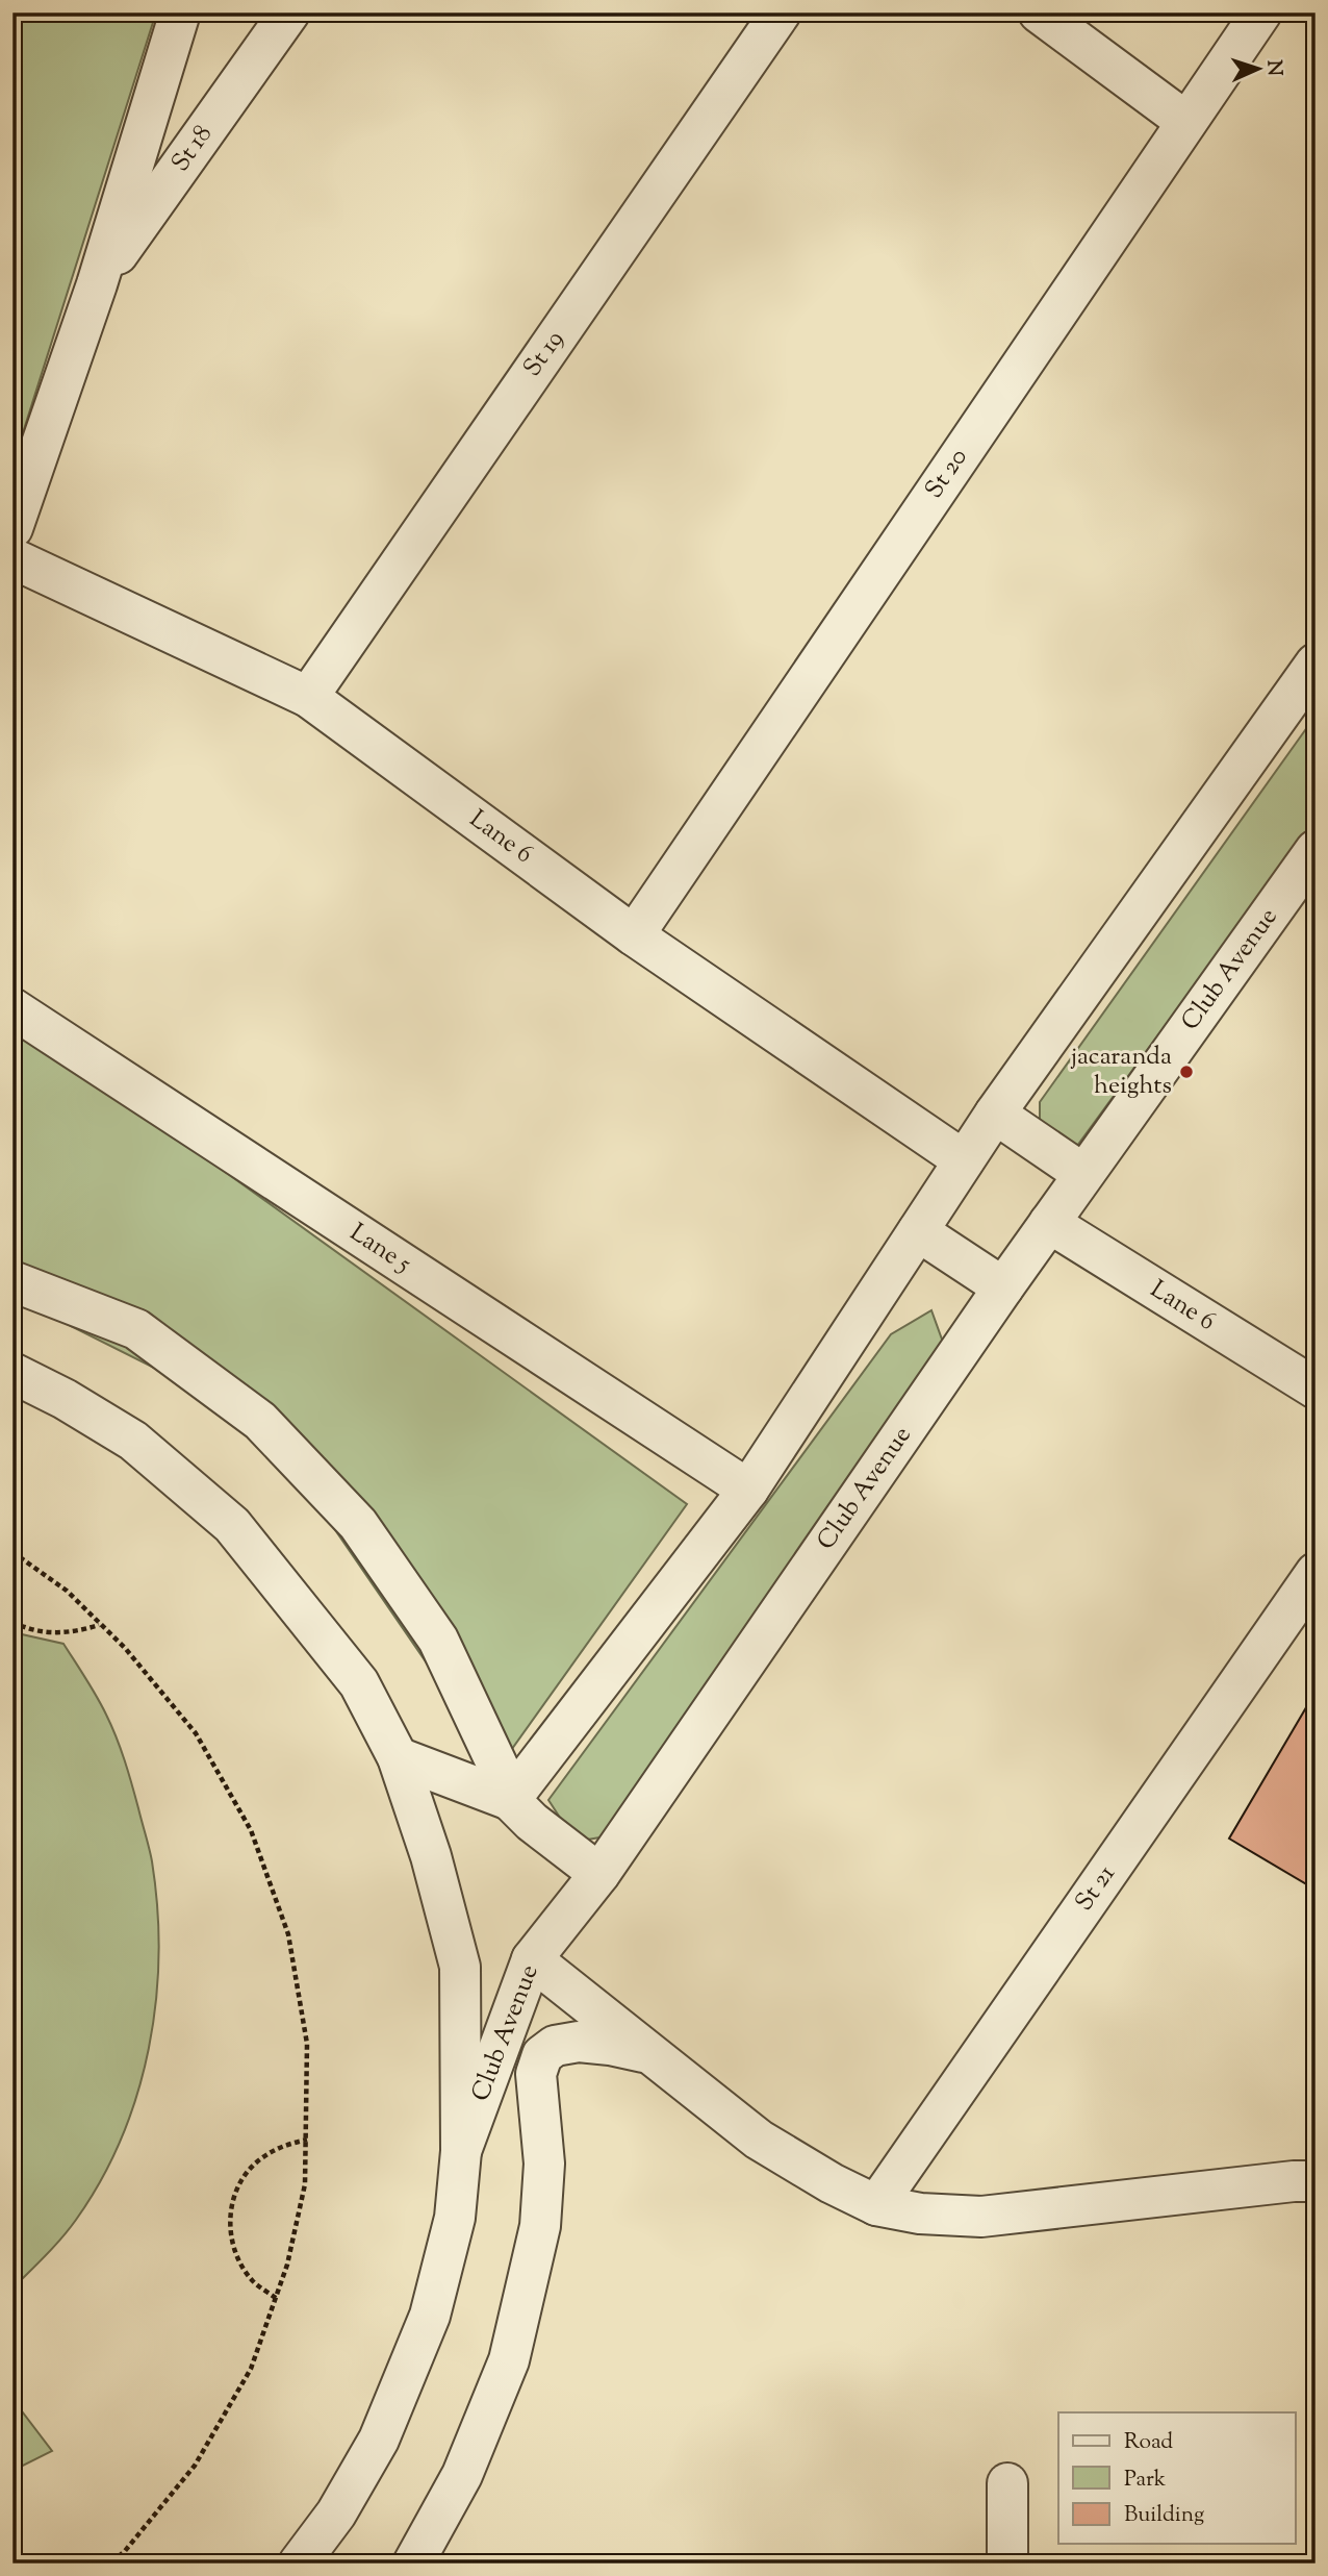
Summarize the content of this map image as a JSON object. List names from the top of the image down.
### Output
{
  "streets": {
    "street": [
      "St 18",
      "St 19",
      "St 20",
      "Lane 6",
      "Club Avenue",
      "Lane 5",
      "St 21"
    ]
  },
  "crossings": [
    ["St 19", "Lane 6"],
    ["St 20", "Lane 6"],
    ["Lane 6", "Club Avenue"]
  ],
  "places": ["jacaranda heights"],
  "legend": ["Road", "Park", "Building"],
  "north": "right"
}
